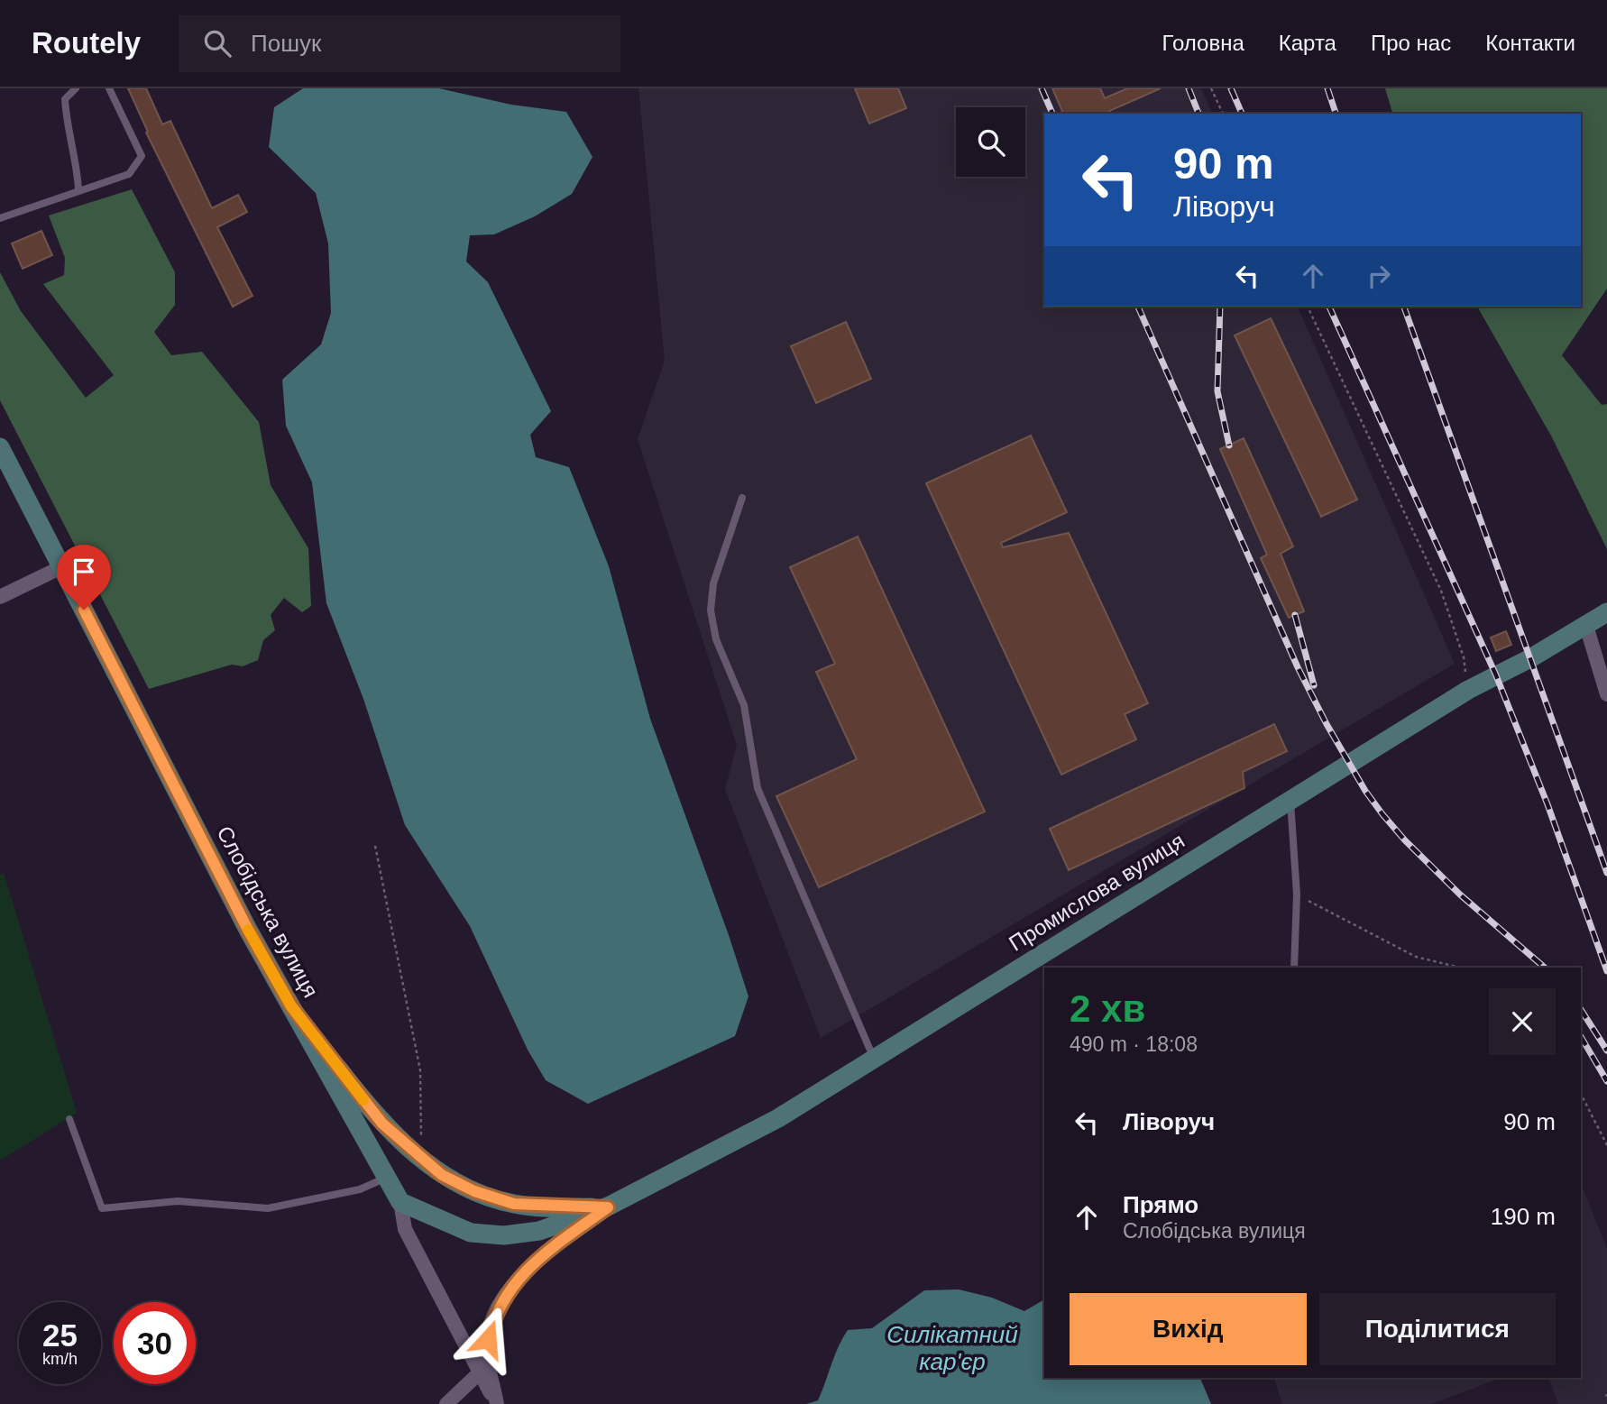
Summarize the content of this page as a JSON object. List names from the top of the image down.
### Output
{
  "streets": {
    "street": ["Промислова вулиця", "Слобідська вулиця"]
  },
  "water": ["Силікатний кар'єр"],
  "page": {
    "header": "Routely",
    "search": "Пошук",
    "nav": [
      "Головна",
      "Карта",
      "Про нас",
      "Контакти"
    ],
    "turn": ["90 m", "Ліворуч"],
    "heading": ["2 хв", "490 m · 18:08"],
    "list": [
      {
        "name": "Ліворуч",
        "value": "90 m"
      },
      {
        "name": "Прямо",
        "note": "Слобідська вулиця",
        "value": "190 m"
      }
    ],
    "buttons": ["Вихід", "Поділитися"],
    "speed": "25 km/h",
    "limit": "30"
  }
}
